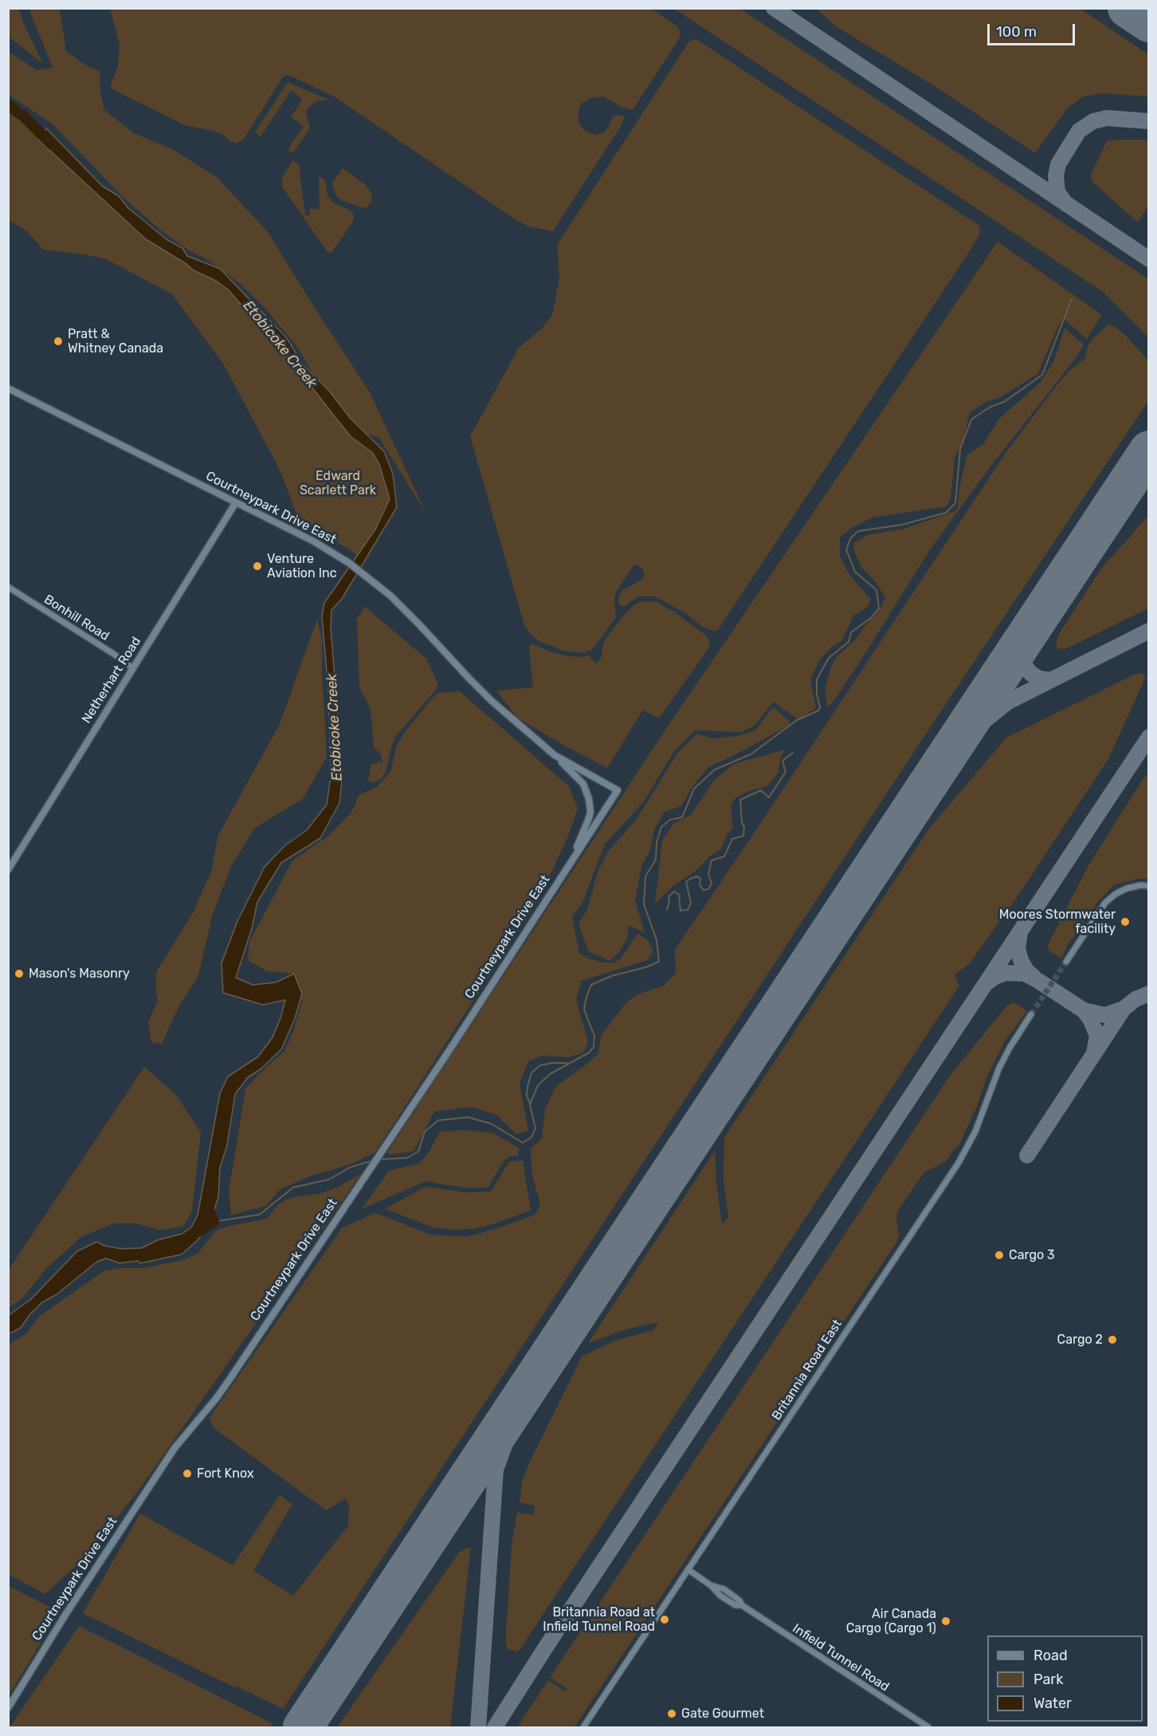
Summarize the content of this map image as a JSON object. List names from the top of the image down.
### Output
{
  "streets": {
    "street": [
      "Courtneypark Drive East",
      "Bonhill Road",
      "Netherhart Road",
      "Britannia Road East",
      "Infield Tunnel Road"
    ]
  },
  "crossings": [
    ["Courtneypark Drive East", "Netherhart Road"],
    ["Bonhill Road", "Netherhart Road"],
    ["Britannia Road East", "Infield Tunnel Road"]
  ],
  "water": ["Etobicoke Creek"],
  "parks": ["Edward Scarlett Park"],
  "places": [
    "Pratt & Whitney Canada",
    "Venture Aviation Inc",
    "Moores Stormwater facility",
    "Mason's Masonry",
    "Cargo 3",
    "Cargo 2",
    "Fort Knox",
    "Britannia Road at Infield Tunnel Road",
    "Air Canada Cargo (Cargo 1)",
    "Gate Gourmet"
  ],
  "legend": ["Road", "Park", "Water"],
  "scale_bar": "100 m"
}
